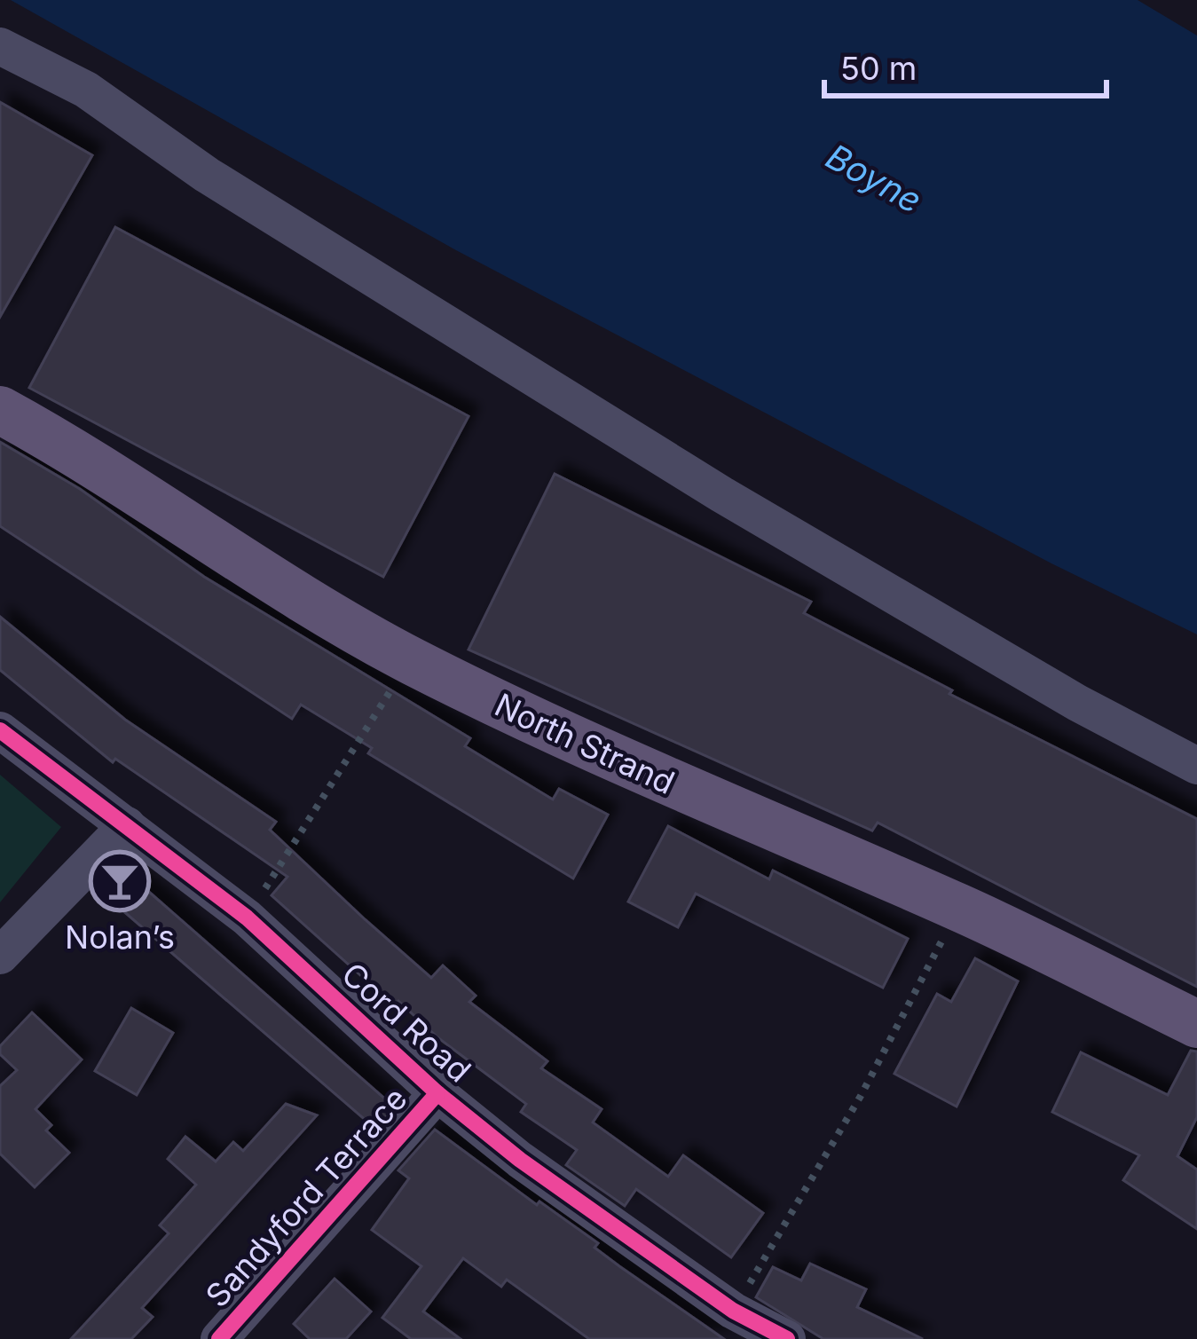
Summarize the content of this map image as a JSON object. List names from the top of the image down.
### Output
{
  "streets": {
    "main road": ["North Strand"],
    "street": ["Cord Road", "Sandyford Terrace"]
  },
  "crossings": [
    ["Cord Road", "Sandyford Terrace"]
  ],
  "water": ["Boyne"],
  "places": {
    "bar": ["Nolan’s"]
  },
  "scale_bar": "50 m"
}
